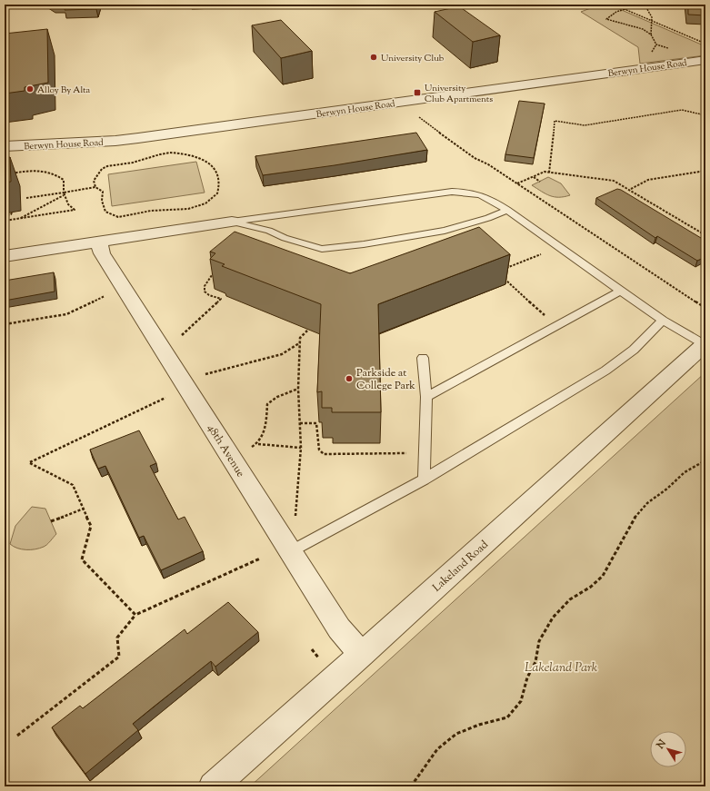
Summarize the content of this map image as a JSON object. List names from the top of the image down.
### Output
{
  "streets": {
    "street": ["Berwyn House Road", "48th Avenue", "Lakeland Road"]
  },
  "crossings": [
    ["48th Avenue", "Lakeland Road"]
  ],
  "parks": ["Lakeland Park"],
  "places": {
    "other": ["University Club", "Alloy By Alta", "Parkside at College Park"],
    "transit": ["University Club Apartments"]
  },
  "north": "top left"
}
